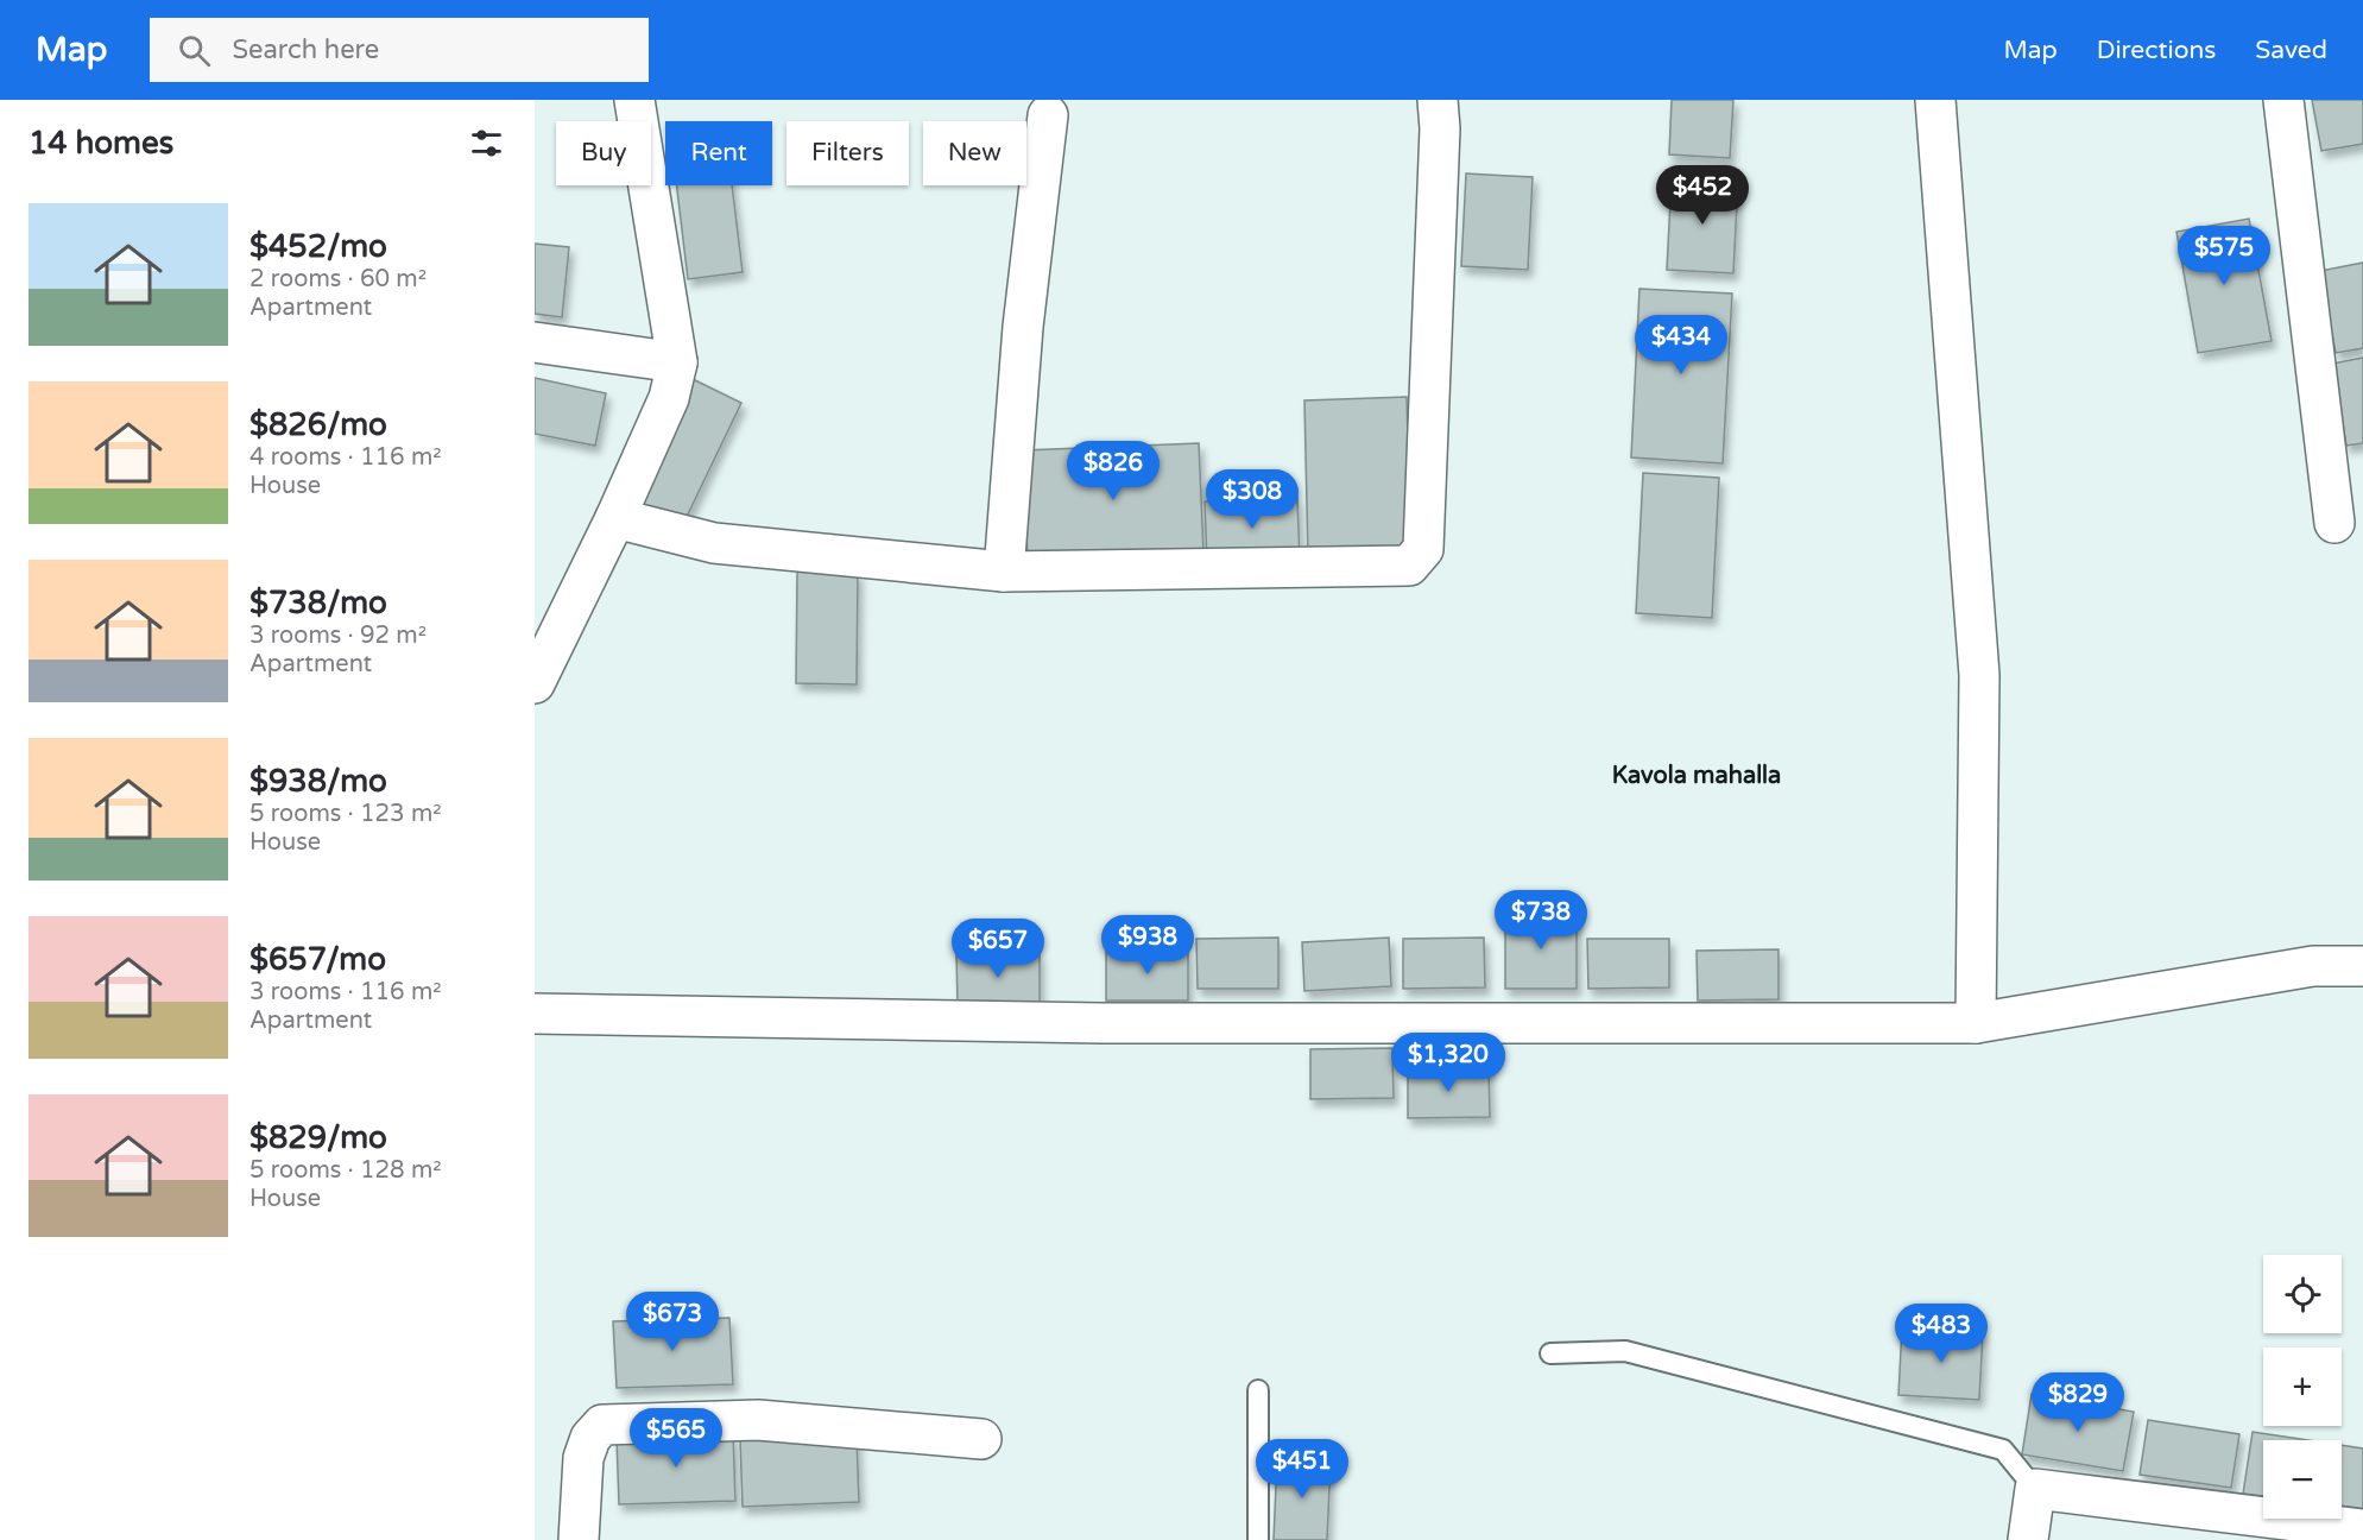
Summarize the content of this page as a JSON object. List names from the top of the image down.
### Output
{
  "districts": ["Kavola mahalla"],
  "page": {
    "header": "Map",
    "search": "Search here",
    "nav": ["Map", "Directions", "Saved"],
    "heading": "14 homes",
    "chip": [
      "Buy",
      "Rent",
      "Filters",
      "New"
    ],
    "price": [
      "$452",
      "$575",
      "$434",
      "$826",
      "$308",
      "$738",
      "$938",
      "$657",
      "$1,320",
      "$673",
      "$483",
      "$829",
      "$565",
      "$451"
    ],
    "list": [
      {
        "name": "$452/mo",
        "note": "2 rooms · 60 m² · Apartment"
      },
      {
        "name": "$826/mo",
        "note": "4 rooms · 116 m² · House"
      },
      {
        "name": "$738/mo",
        "note": "3 rooms · 92 m² · Apartment"
      },
      {
        "name": "$938/mo",
        "note": "5 rooms · 123 m² · House"
      },
      {
        "name": "$657/mo",
        "note": "3 rooms · 116 m² · Apartment"
      },
      {
        "name": "$829/mo",
        "note": "5 rooms · 128 m² · House"
      }
    ],
    "map_buttons": ["+", "−"]
  }
}
